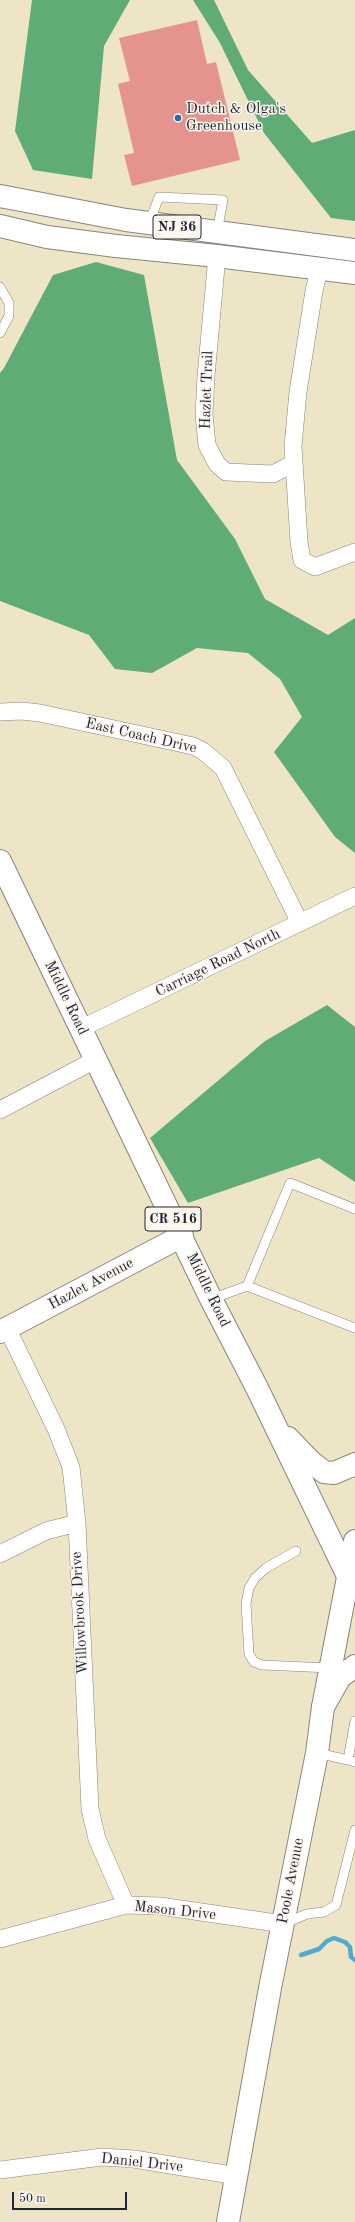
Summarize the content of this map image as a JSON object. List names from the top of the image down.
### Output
{
  "streets": {
    "main road": [
      "NJ 36",
      "Middle Road",
      "CR 516",
      "Hazlet Avenue",
      "Poole Avenue"
    ],
    "street": [
      "Hazlet Trail",
      "East Coach Drive",
      "Carriage Road North",
      "Willowbrook Drive",
      "Mason Drive",
      "Daniel Drive"
    ]
  },
  "crossings": [
    ["NJ 36", "Hazlet Trail"],
    ["East Coach Drive", "Carriage Road North"],
    ["Carriage Road North", "Middle Road"],
    ["Middle Road", "Hazlet Avenue"],
    ["Middle Road", "Poole Avenue"],
    ["Hazlet Avenue", "Willowbrook Drive"],
    ["Willowbrook Drive", "Mason Drive"],
    ["Poole Avenue", "Mason Drive"],
    ["Poole Avenue", "Daniel Drive"]
  ],
  "places": ["Dutch & Olga's Greenhouse"],
  "scale_bar": "50 m"
}
